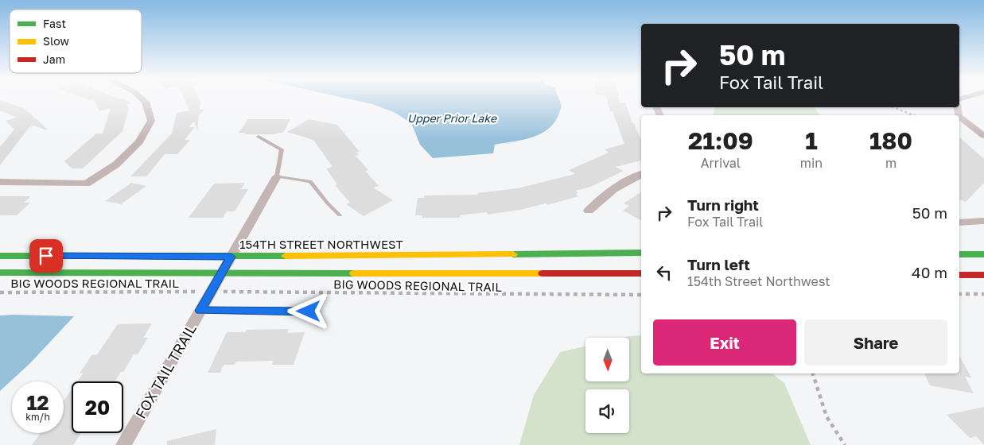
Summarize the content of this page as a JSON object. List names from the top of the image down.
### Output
{
  "streets": {
    "street": ["154TH STREET NORTHWEST", "FOX TAIL TRAIL"],
    "path": ["BIG WOODS REGIONAL TRAIL"]
  },
  "crossings": [
    ["154TH STREET NORTHWEST", "FOX TAIL TRAIL"],
    ["BIG WOODS REGIONAL TRAIL", "FOX TAIL TRAIL"]
  ],
  "water": ["Upper Prior Lake"],
  "legend": ["Fast", "Slow", "Jam"],
  "north": "bottom",
  "page": {
    "turn": ["50 m", "Fox Tail Trail"],
    "eta": [
      "21:09",
      "Arrival",
      "1",
      "min",
      "180",
      "m"
    ],
    "list": [
      {
        "name": "Turn right",
        "note": "Fox Tail Trail",
        "value": "50 m"
      },
      {
        "name": "Turn left",
        "note": "154th Street Northwest",
        "value": "40 m"
      }
    ],
    "buttons": ["Exit", "Share"],
    "speed": "12 km/h",
    "limit": "20"
  }
}
